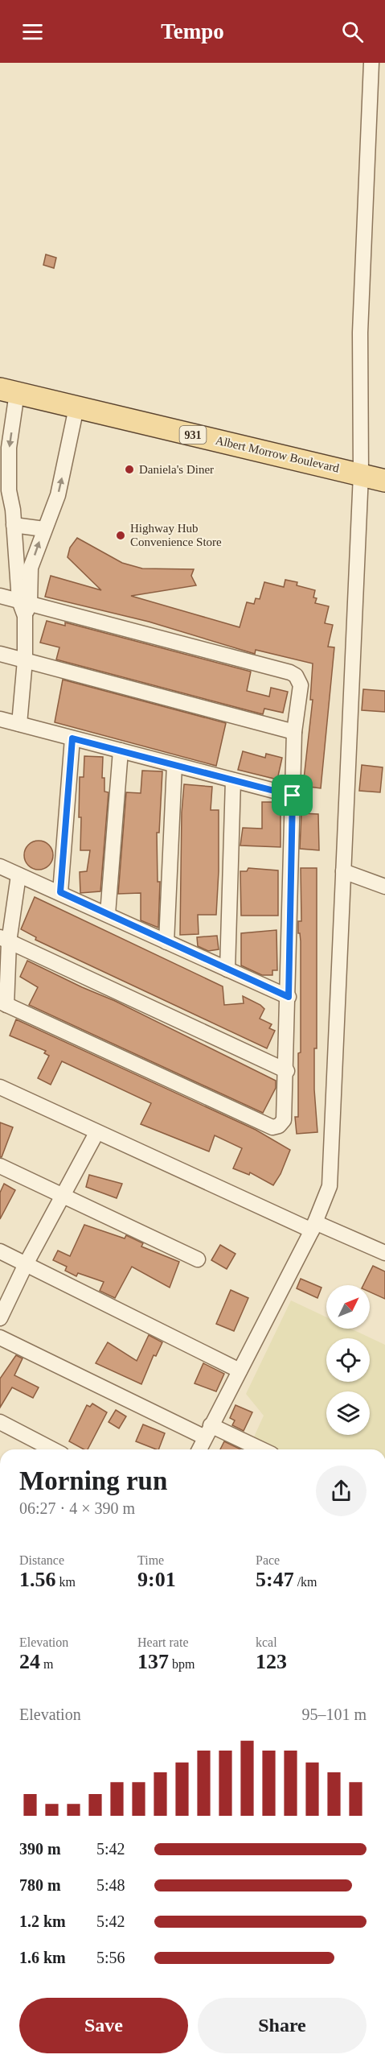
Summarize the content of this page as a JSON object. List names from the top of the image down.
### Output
{
  "streets": {
    "main road": ["931", "Albert Morrow Boulevard"]
  },
  "places": ["Daniela's Diner", "Highway Hub Convenience Store"],
  "north": "top right",
  "page": {
    "header": "Tempo",
    "heading": ["Morning run", "06:27 · 4 × 390 m"],
    "stats": [
      ["Distance", "1.56 km"],
      ["Time", "9:01"],
      ["Pace", "5:47 /km"],
      ["Elevation", "24 m"],
      ["Heart rate", "137 bpm"],
      ["kcal", "123"]
    ],
    "chart": ["Elevation", "95–101 m"],
    "list": [
      {
        "name": "390 m",
        "note": "5:42"
      },
      {
        "name": "780 m",
        "note": "5:48"
      },
      {
        "name": "1.2 km",
        "note": "5:42"
      },
      {
        "name": "1.6 km",
        "note": "5:56"
      }
    ],
    "buttons": ["Save", "Share"]
  }
}
